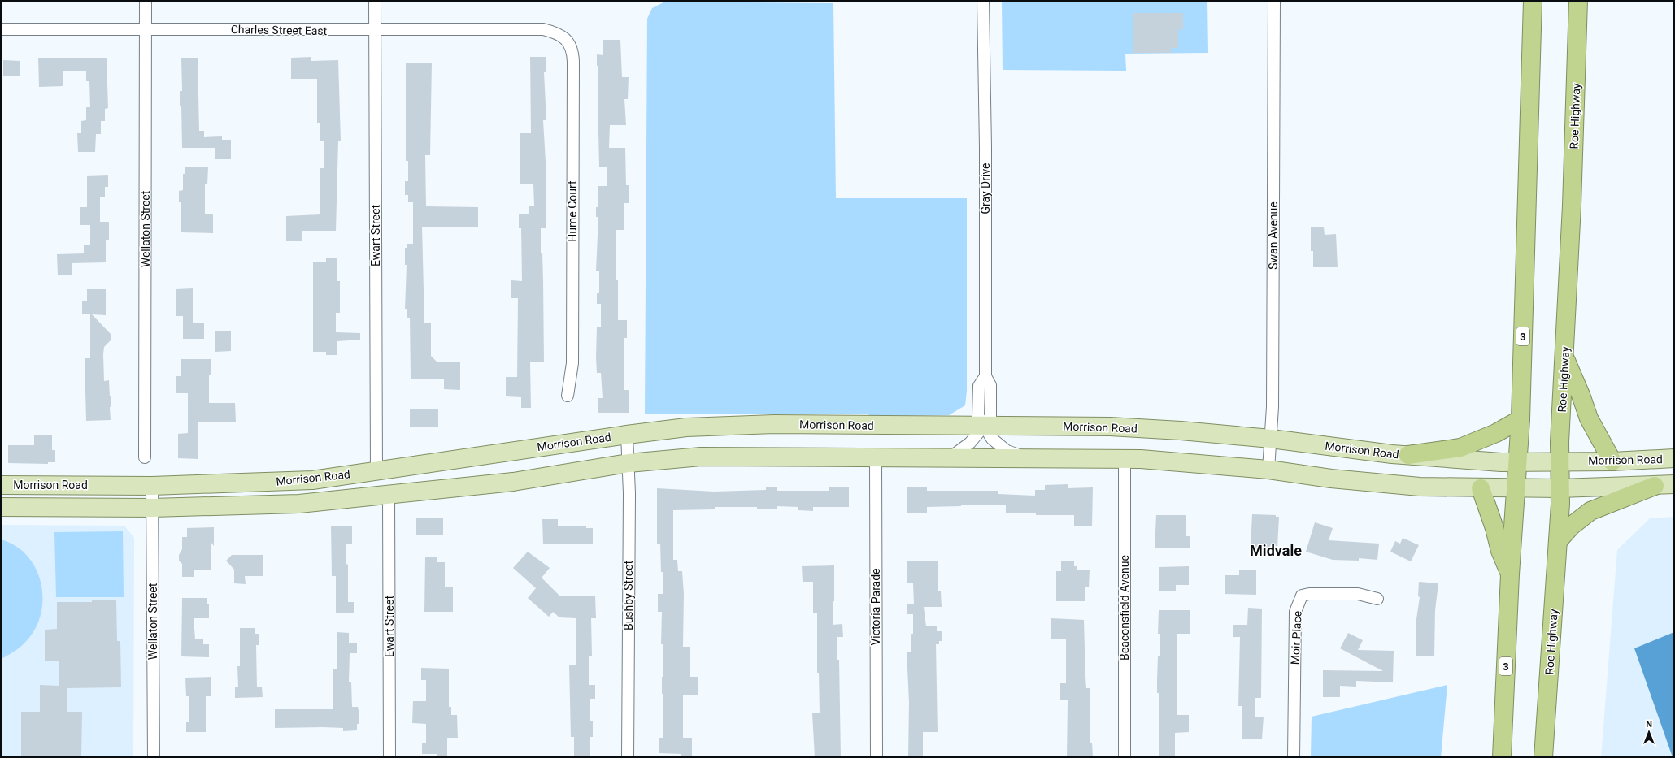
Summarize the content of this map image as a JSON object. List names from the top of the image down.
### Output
{
  "streets": {
    "highway": ["Roe Highway", "3"],
    "main road": ["Morrison Road"],
    "street": [
      "Charles Street East",
      "Gray Drive",
      "Hume Court",
      "Wellaton Street",
      "Ewart Street",
      "Swan Avenue",
      "Bushby Street",
      "Victoria Parade",
      "Beaconsfield Avenue",
      "Moir Place"
    ]
  },
  "crossings": [
    ["Charles Street East", "Hume Court"],
    ["Charles Street East", "Wellaton Street"],
    ["Charles Street East", "Ewart Street"],
    ["Roe Highway", "Morrison Road"],
    ["Gray Drive", "Morrison Road"],
    ["Wellaton Street", "Morrison Road"],
    ["Ewart Street", "Morrison Road"],
    ["Swan Avenue", "Morrison Road"],
    ["3", "Morrison Road"],
    ["Morrison Road", "Bushby Street"],
    ["Morrison Road", "Victoria Parade"],
    ["Morrison Road", "Beaconsfield Avenue"]
  ],
  "districts": ["Midvale"],
  "north": "top"
}
